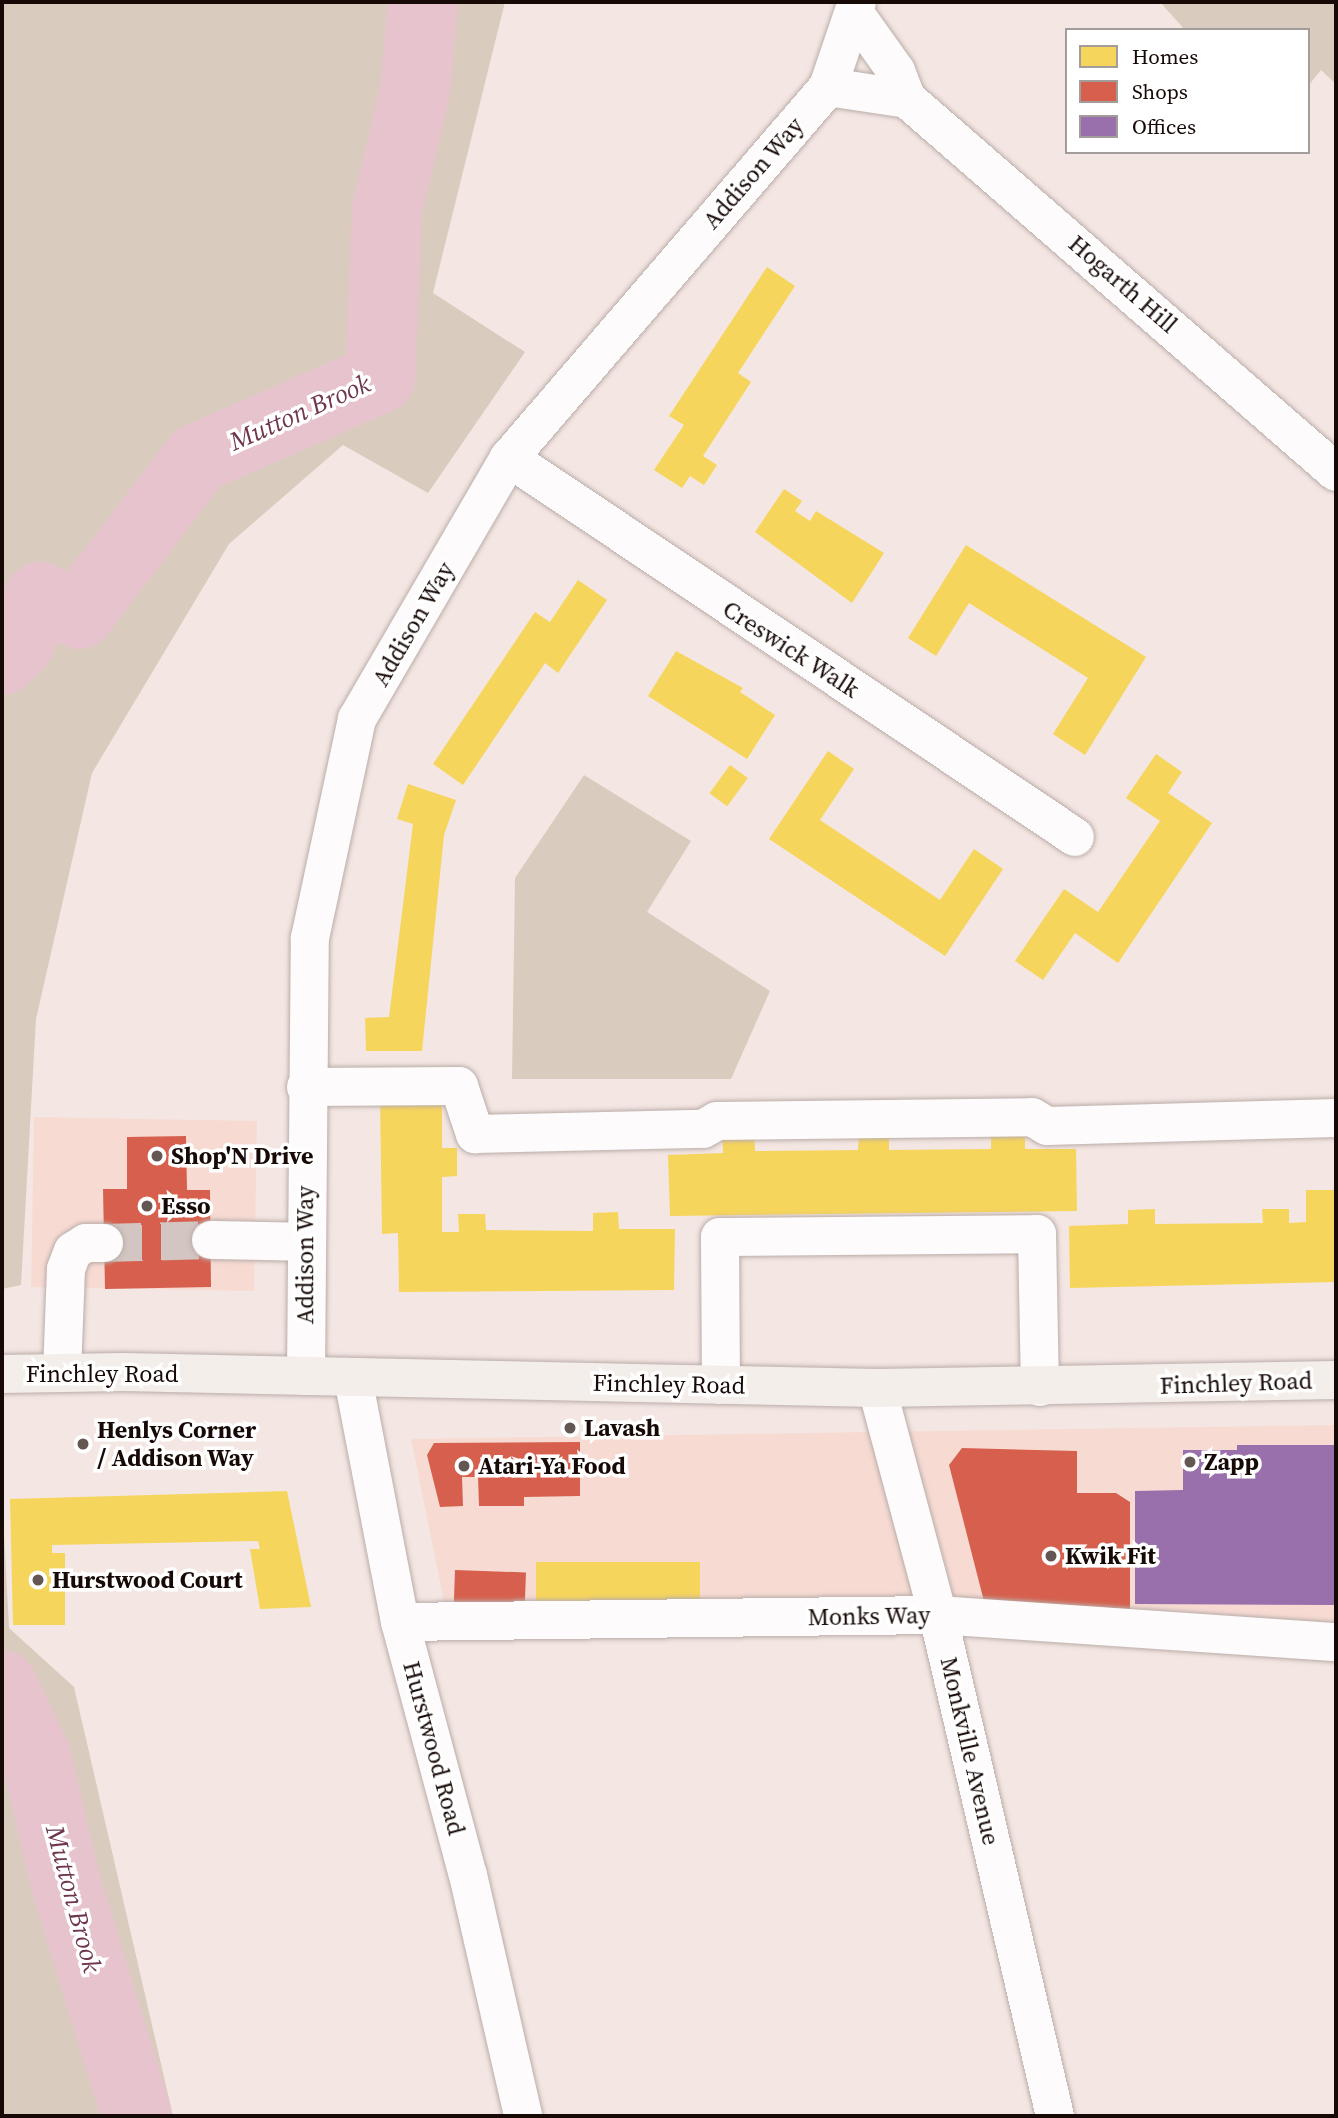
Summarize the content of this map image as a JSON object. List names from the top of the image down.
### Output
{
  "streets": {
    "main road": ["Finchley Road"],
    "street": [
      "Addison Way",
      "Hogarth Hill",
      "Creswick Walk",
      "Monks Way",
      "Hurstwood Road",
      "Monkville Avenue"
    ]
  },
  "crossings": [
    ["Addison Way", "Hogarth Hill"],
    ["Addison Way", "Creswick Walk"],
    ["Addison Way", "Finchley Road"],
    ["Finchley Road", "Hurstwood Road"],
    ["Finchley Road", "Monkville Avenue"],
    ["Monks Way", "Hurstwood Road"],
    ["Monks Way", "Monkville Avenue"]
  ],
  "water": ["Mutton Brook"],
  "places": [
    "Shop'N Drive",
    "Esso",
    "Lavash",
    "Henlys Corner / Addison Way",
    "Zapp",
    "Atari-Ya Food",
    "Kwik Fit",
    "Hurstwood Court"
  ],
  "legend": ["Homes", "Shops", "Offices"]
}
